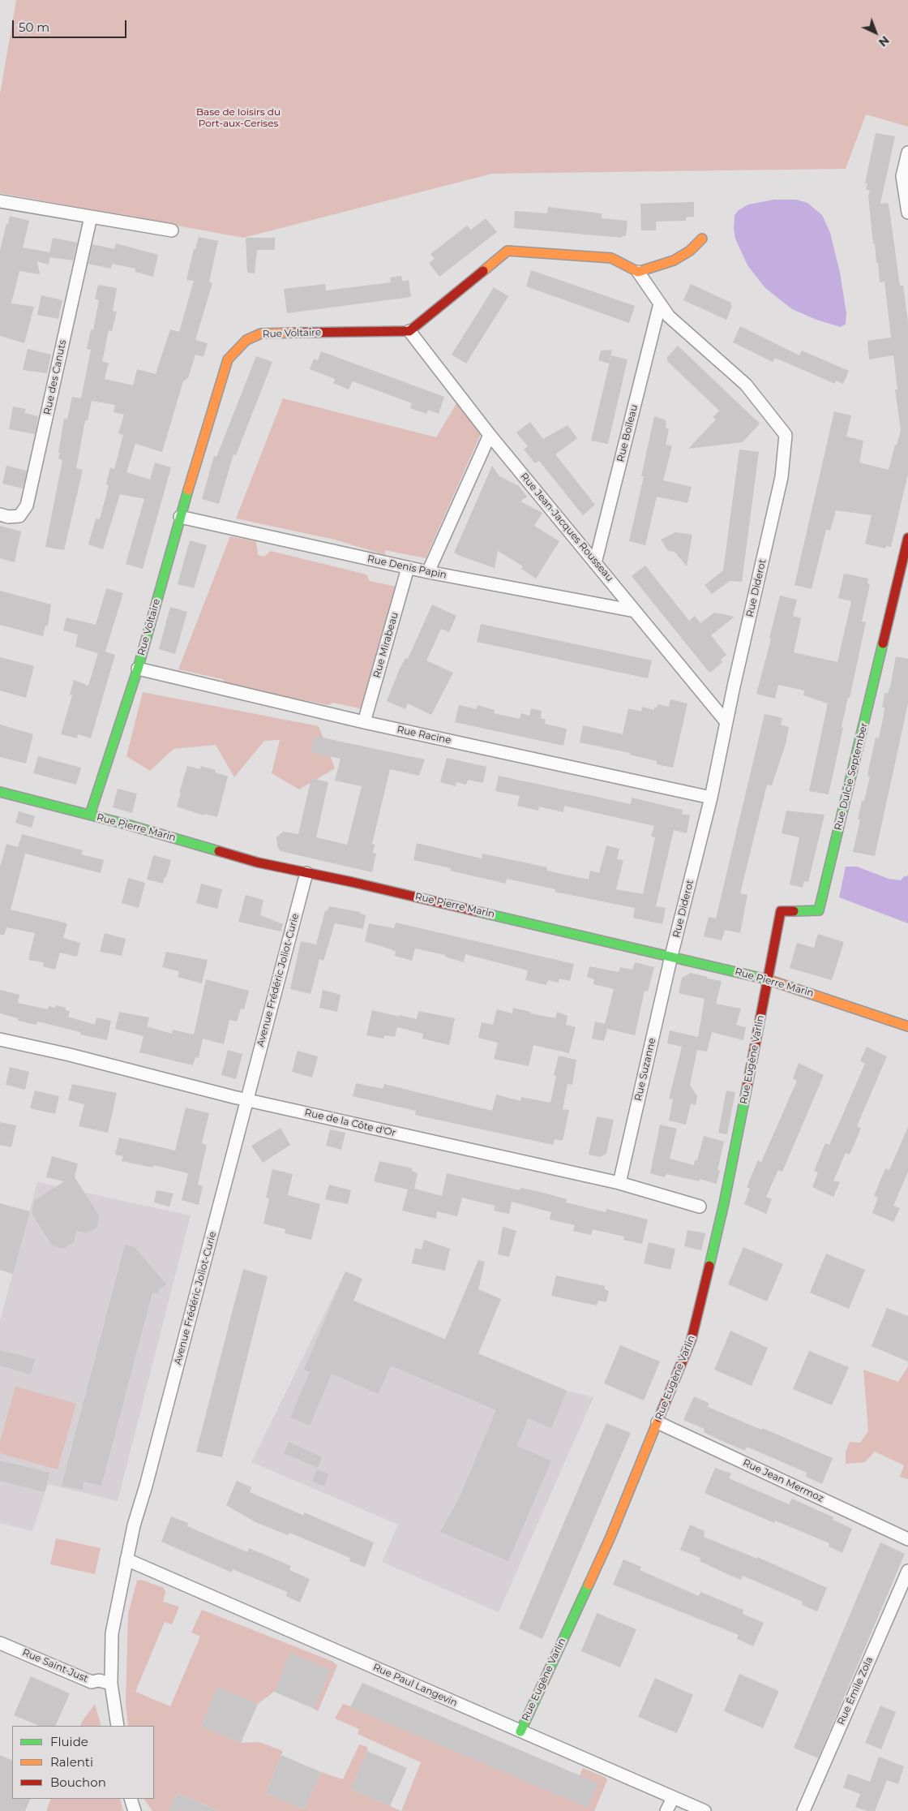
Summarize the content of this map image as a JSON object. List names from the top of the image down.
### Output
{
  "streets": {
    "street": [
      "Rue Voltaire",
      "Rue des Canuts",
      "Rue Boileau",
      "Rue Jean-Jacques Rousseau",
      "Rue Denis Papin",
      "Rue Diderot",
      "Rue Mirabeau",
      "Rue Racine",
      "Rue Dulcie September",
      "Rue Pierre Marin",
      "Avenue Frédéric Joliot-Curie",
      "Rue Eugène Varlin",
      "Rue Suzanne",
      "Rue de la Côte d'Or",
      "Rue Jean Mermoz",
      "Rue Saint-Just",
      "Rue Paul Langevin",
      "Rue Émile Zola"
    ]
  },
  "crossings": [
    ["Rue Voltaire", "Rue Jean-Jacques Rousseau"],
    ["Rue Voltaire", "Rue Denis Papin"],
    ["Rue Voltaire", "Rue Racine"],
    ["Rue Voltaire", "Rue Pierre Marin"],
    ["Rue Boileau", "Rue Jean-Jacques Rousseau"],
    ["Rue Boileau", "Rue Diderot"],
    ["Rue Jean-Jacques Rousseau", "Rue Denis Papin"],
    ["Rue Jean-Jacques Rousseau", "Rue Diderot"],
    ["Rue Denis Papin", "Rue Mirabeau"],
    ["Rue Diderot", "Rue Racine"],
    ["Rue Diderot", "Rue Pierre Marin"],
    ["Rue Diderot", "Rue Suzanne"],
    ["Rue Mirabeau", "Rue Racine"],
    ["Rue Dulcie September", "Rue Pierre Marin"],
    ["Rue Dulcie September", "Rue Eugène Varlin"],
    ["Rue Pierre Marin", "Avenue Frédéric Joliot-Curie"],
    ["Rue Pierre Marin", "Rue Eugène Varlin"],
    ["Rue Pierre Marin", "Rue Suzanne"],
    ["Avenue Frédéric Joliot-Curie", "Rue de la Côte d'Or"],
    ["Avenue Frédéric Joliot-Curie", "Rue Saint-Just"],
    ["Avenue Frédéric Joliot-Curie", "Rue Paul Langevin"],
    ["Rue Eugène Varlin", "Rue Jean Mermoz"],
    ["Rue Eugène Varlin", "Rue Paul Langevin"],
    ["Rue Suzanne", "Rue de la Côte d'Or"]
  ],
  "parks": ["Base de loisirs du Port-aux-Cerises"],
  "legend": ["Fluide", "Ralenti", "Bouchon"],
  "scale_bar": "50 m",
  "north": "bottom right"
}
